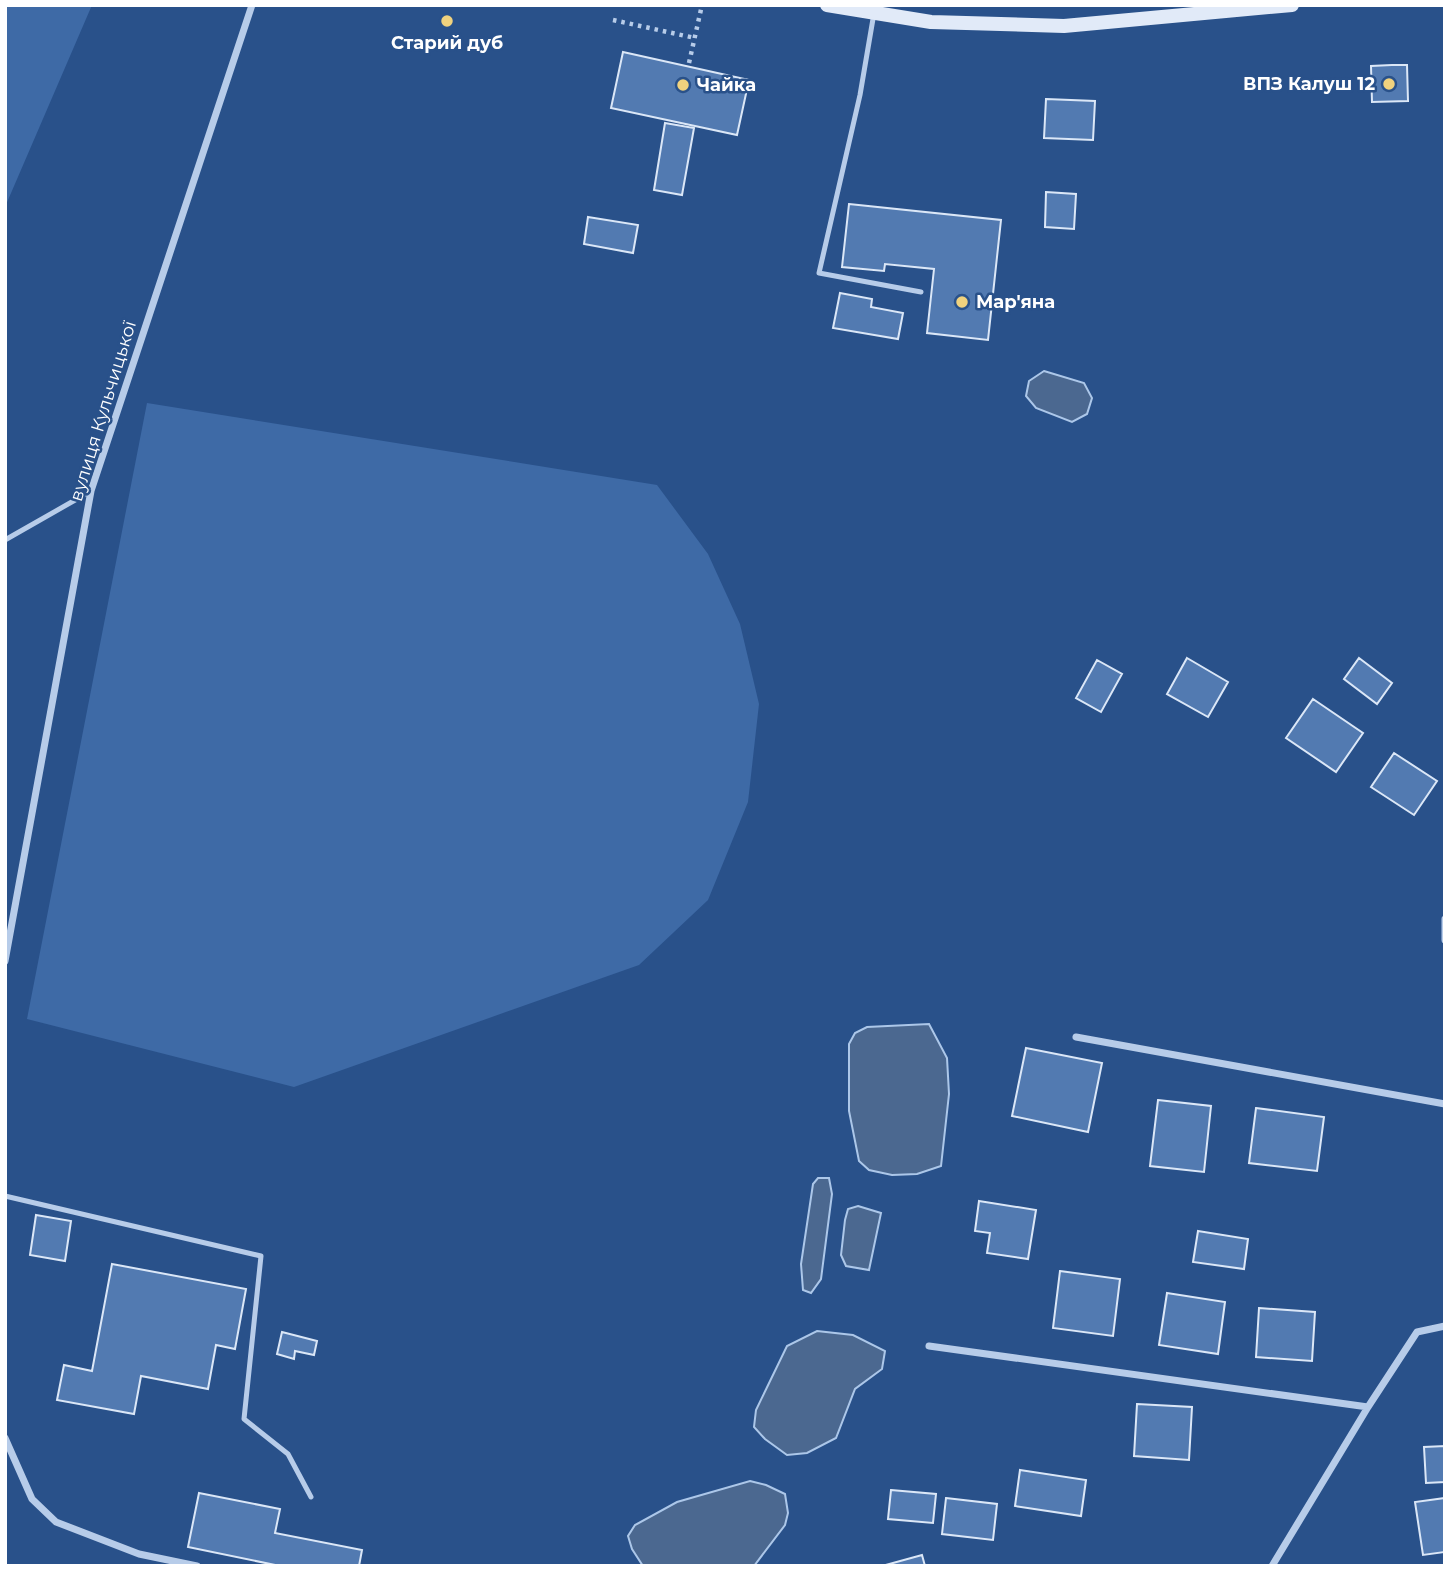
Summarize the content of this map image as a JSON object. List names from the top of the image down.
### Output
{
  "streets": {
    "street": ["вулиця Кульчицької"]
  },
  "places": [
    "Старий дуб",
    "ВПЗ Калуш 12",
    "Чайка",
    "Мар'яна"
  ]
}
